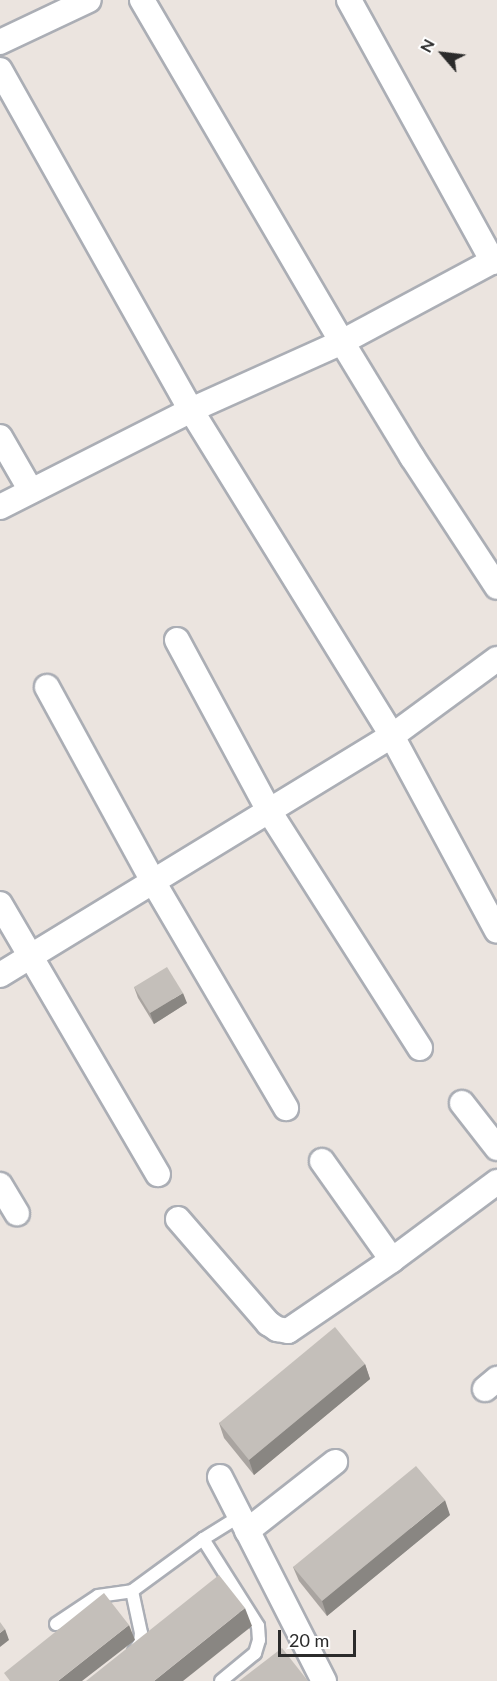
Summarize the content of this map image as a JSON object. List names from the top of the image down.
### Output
{
  "scale_bar": "20 m",
  "north": "top left"
}
